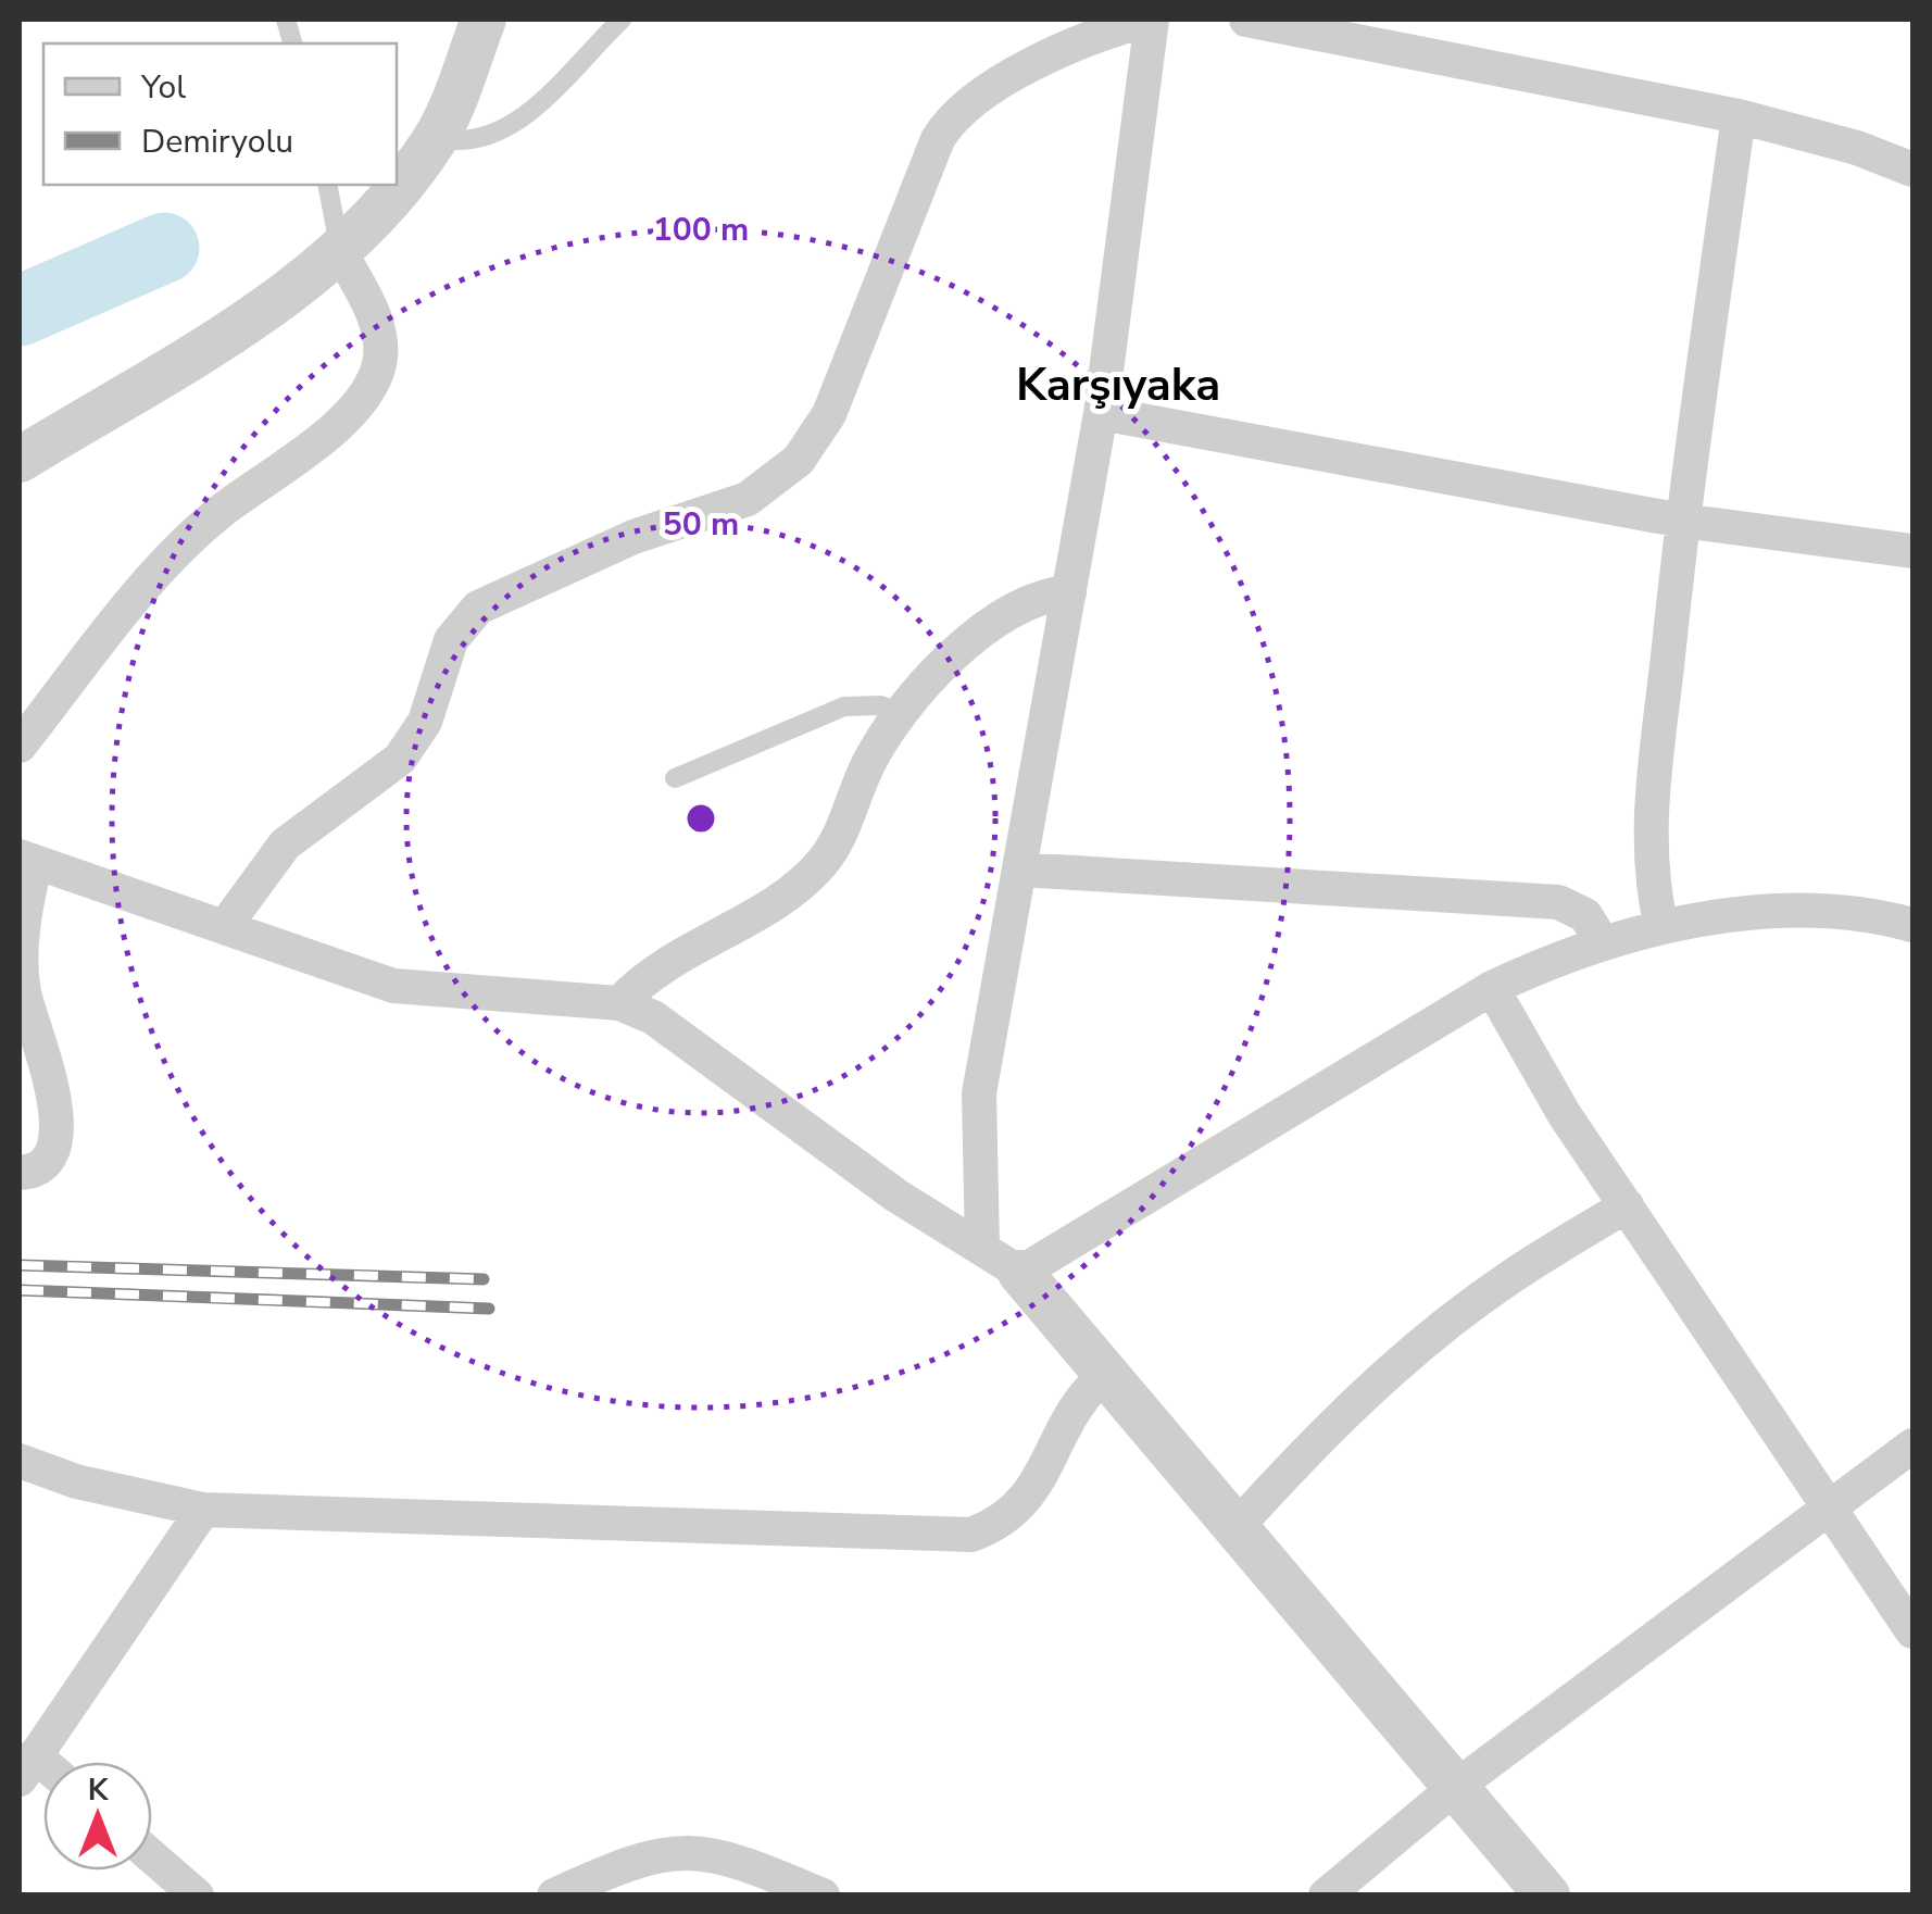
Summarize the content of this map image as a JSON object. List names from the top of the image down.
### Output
{
  "districts": ["Karşıyaka"],
  "legend": ["Yol", "Demiryolu"],
  "north": "top",
  "rings": ["100 m", "50 m"]
}
